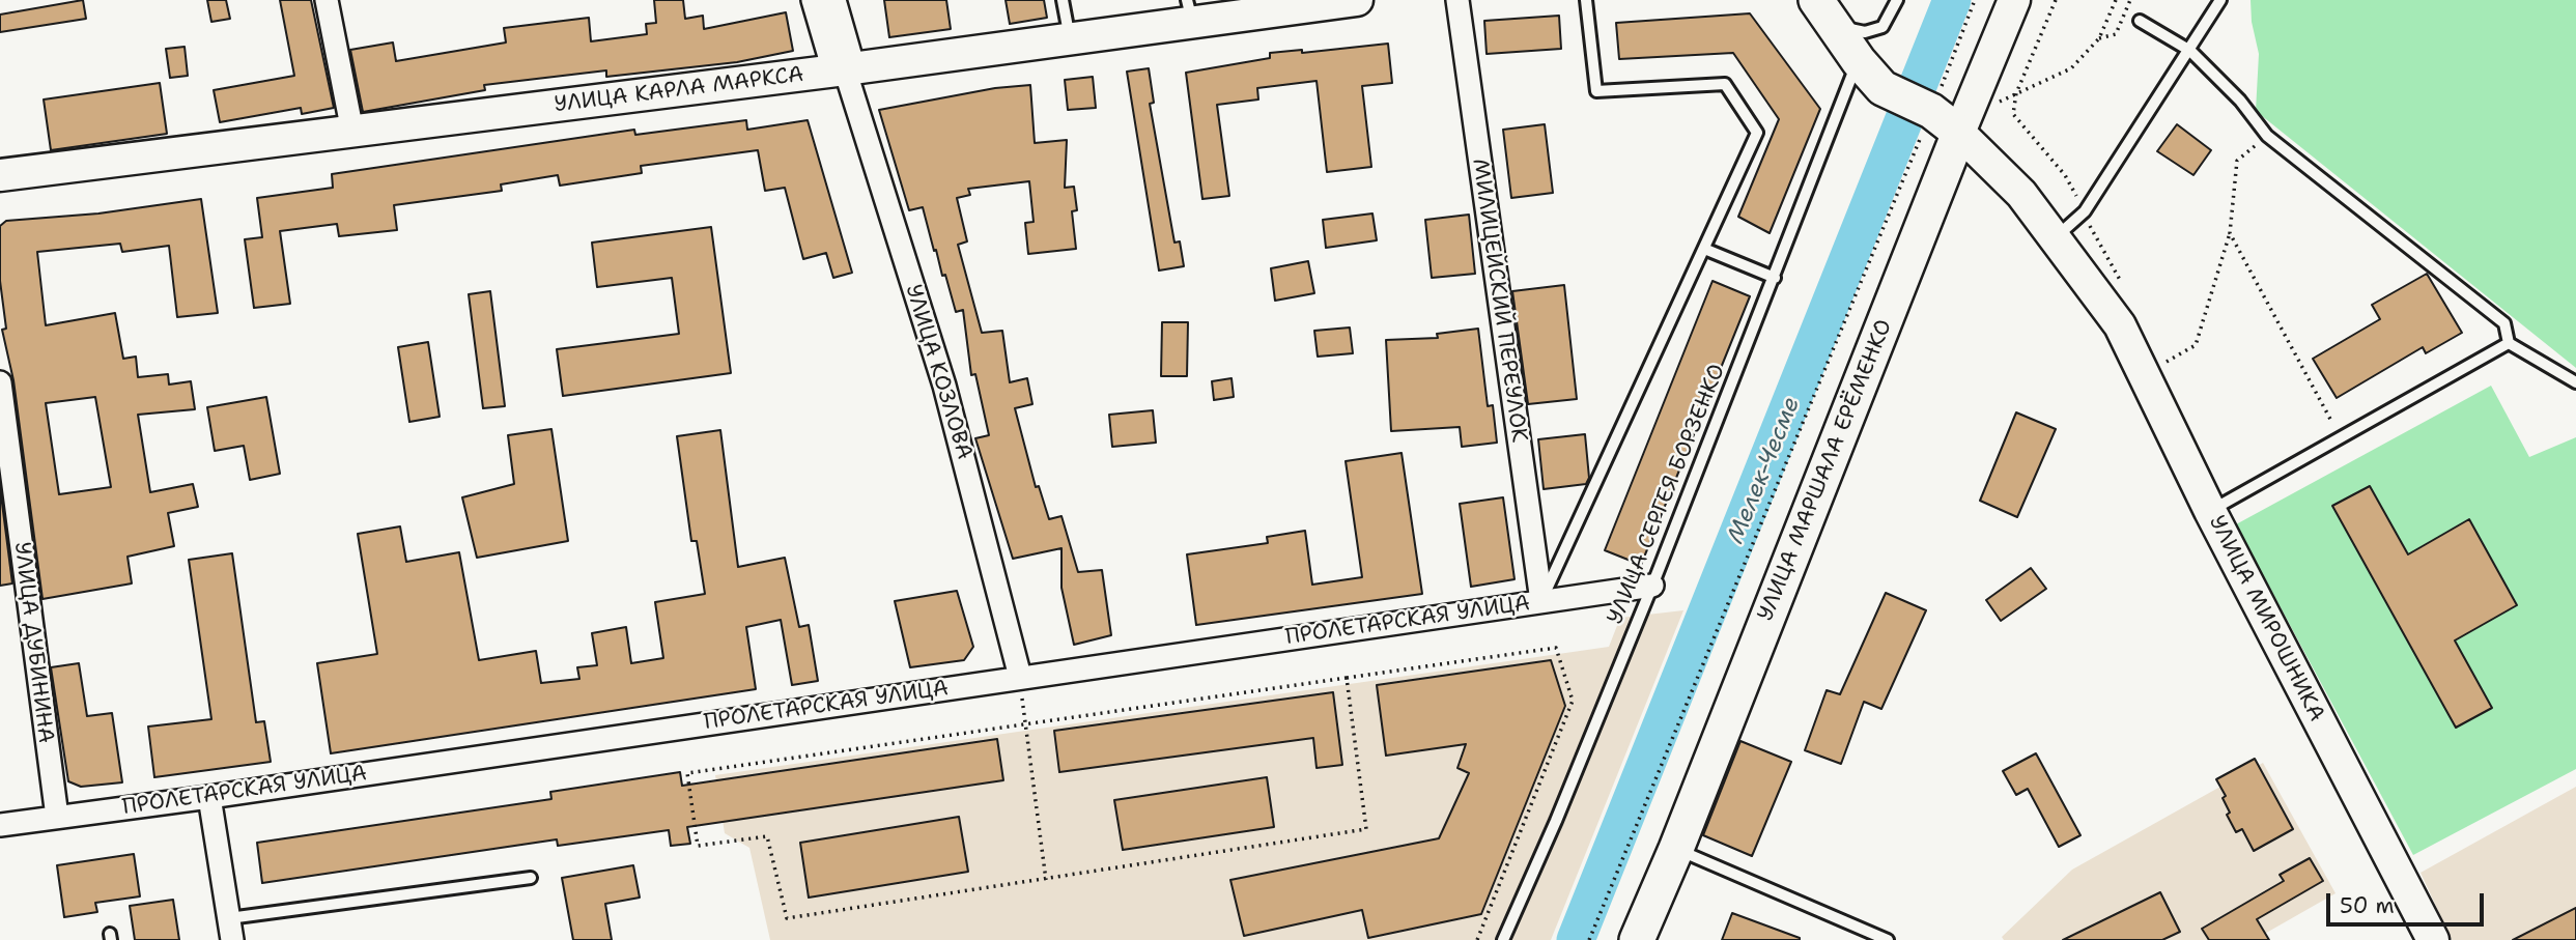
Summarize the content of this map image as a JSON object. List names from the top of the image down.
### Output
{
  "streets": {
    "main road": ["УЛИЦА КАРЛА МАРКСА", "УЛИЦА МАРШАЛА ЕРЁМЕНКО", "УЛИЦА МИРОШНИКА"],
    "street": [
      "МИЛИЦЕЙСКИЙ ПЕРЕУЛОК",
      "УЛИЦА КОЗЛОВА",
      "ПРОЛЕТАРСКАЯ УЛИЦА",
      "УЛИЦА ДУБИНИНА"
    ],
    "lane": ["УЛИЦА СЕРГЕЯ БОРЗЕНКО"]
  },
  "crossings": [
    ["УЛИЦА КАРЛА МАРКСА", "УЛИЦА КОЗЛОВА"],
    ["МИЛИЦЕЙСКИЙ ПЕРЕУЛОК", "ПРОЛЕТАРСКАЯ УЛИЦА"],
    ["УЛИЦА КОЗЛОВА", "ПРОЛЕТАРСКАЯ УЛИЦА"],
    ["УЛИЦА МАРШАЛА ЕРЁМЕНКО", "УЛИЦА МИРОШНИКА"],
    ["УЛИЦА СЕРГЕЯ БОРЗЕНКО", "ПРОЛЕТАРСКАЯ УЛИЦА"],
    ["ПРОЛЕТАРСКАЯ УЛИЦА", "УЛИЦА ДУБИНИНА"]
  ],
  "water": ["Мелек-Чесме"],
  "scale_bar": "50 m"
}
